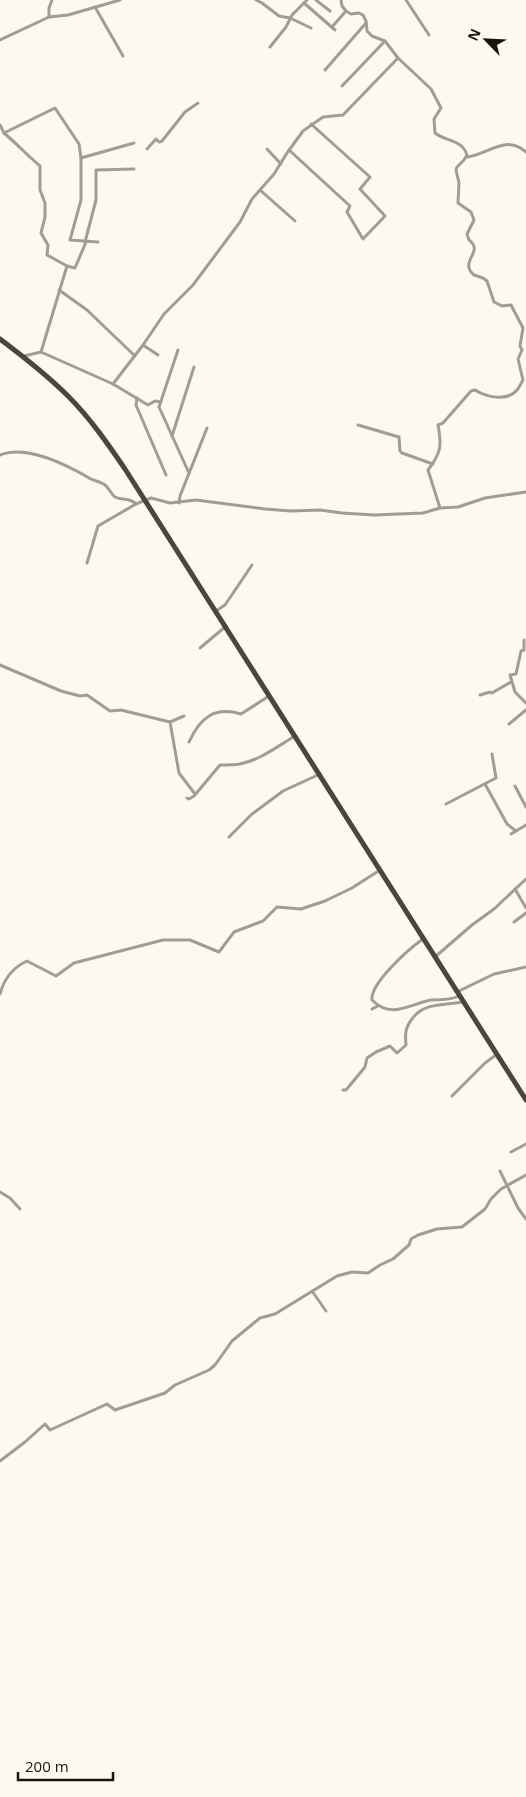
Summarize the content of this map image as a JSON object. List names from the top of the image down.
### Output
{
  "scale_bar": "200 m",
  "north": "top left"
}
